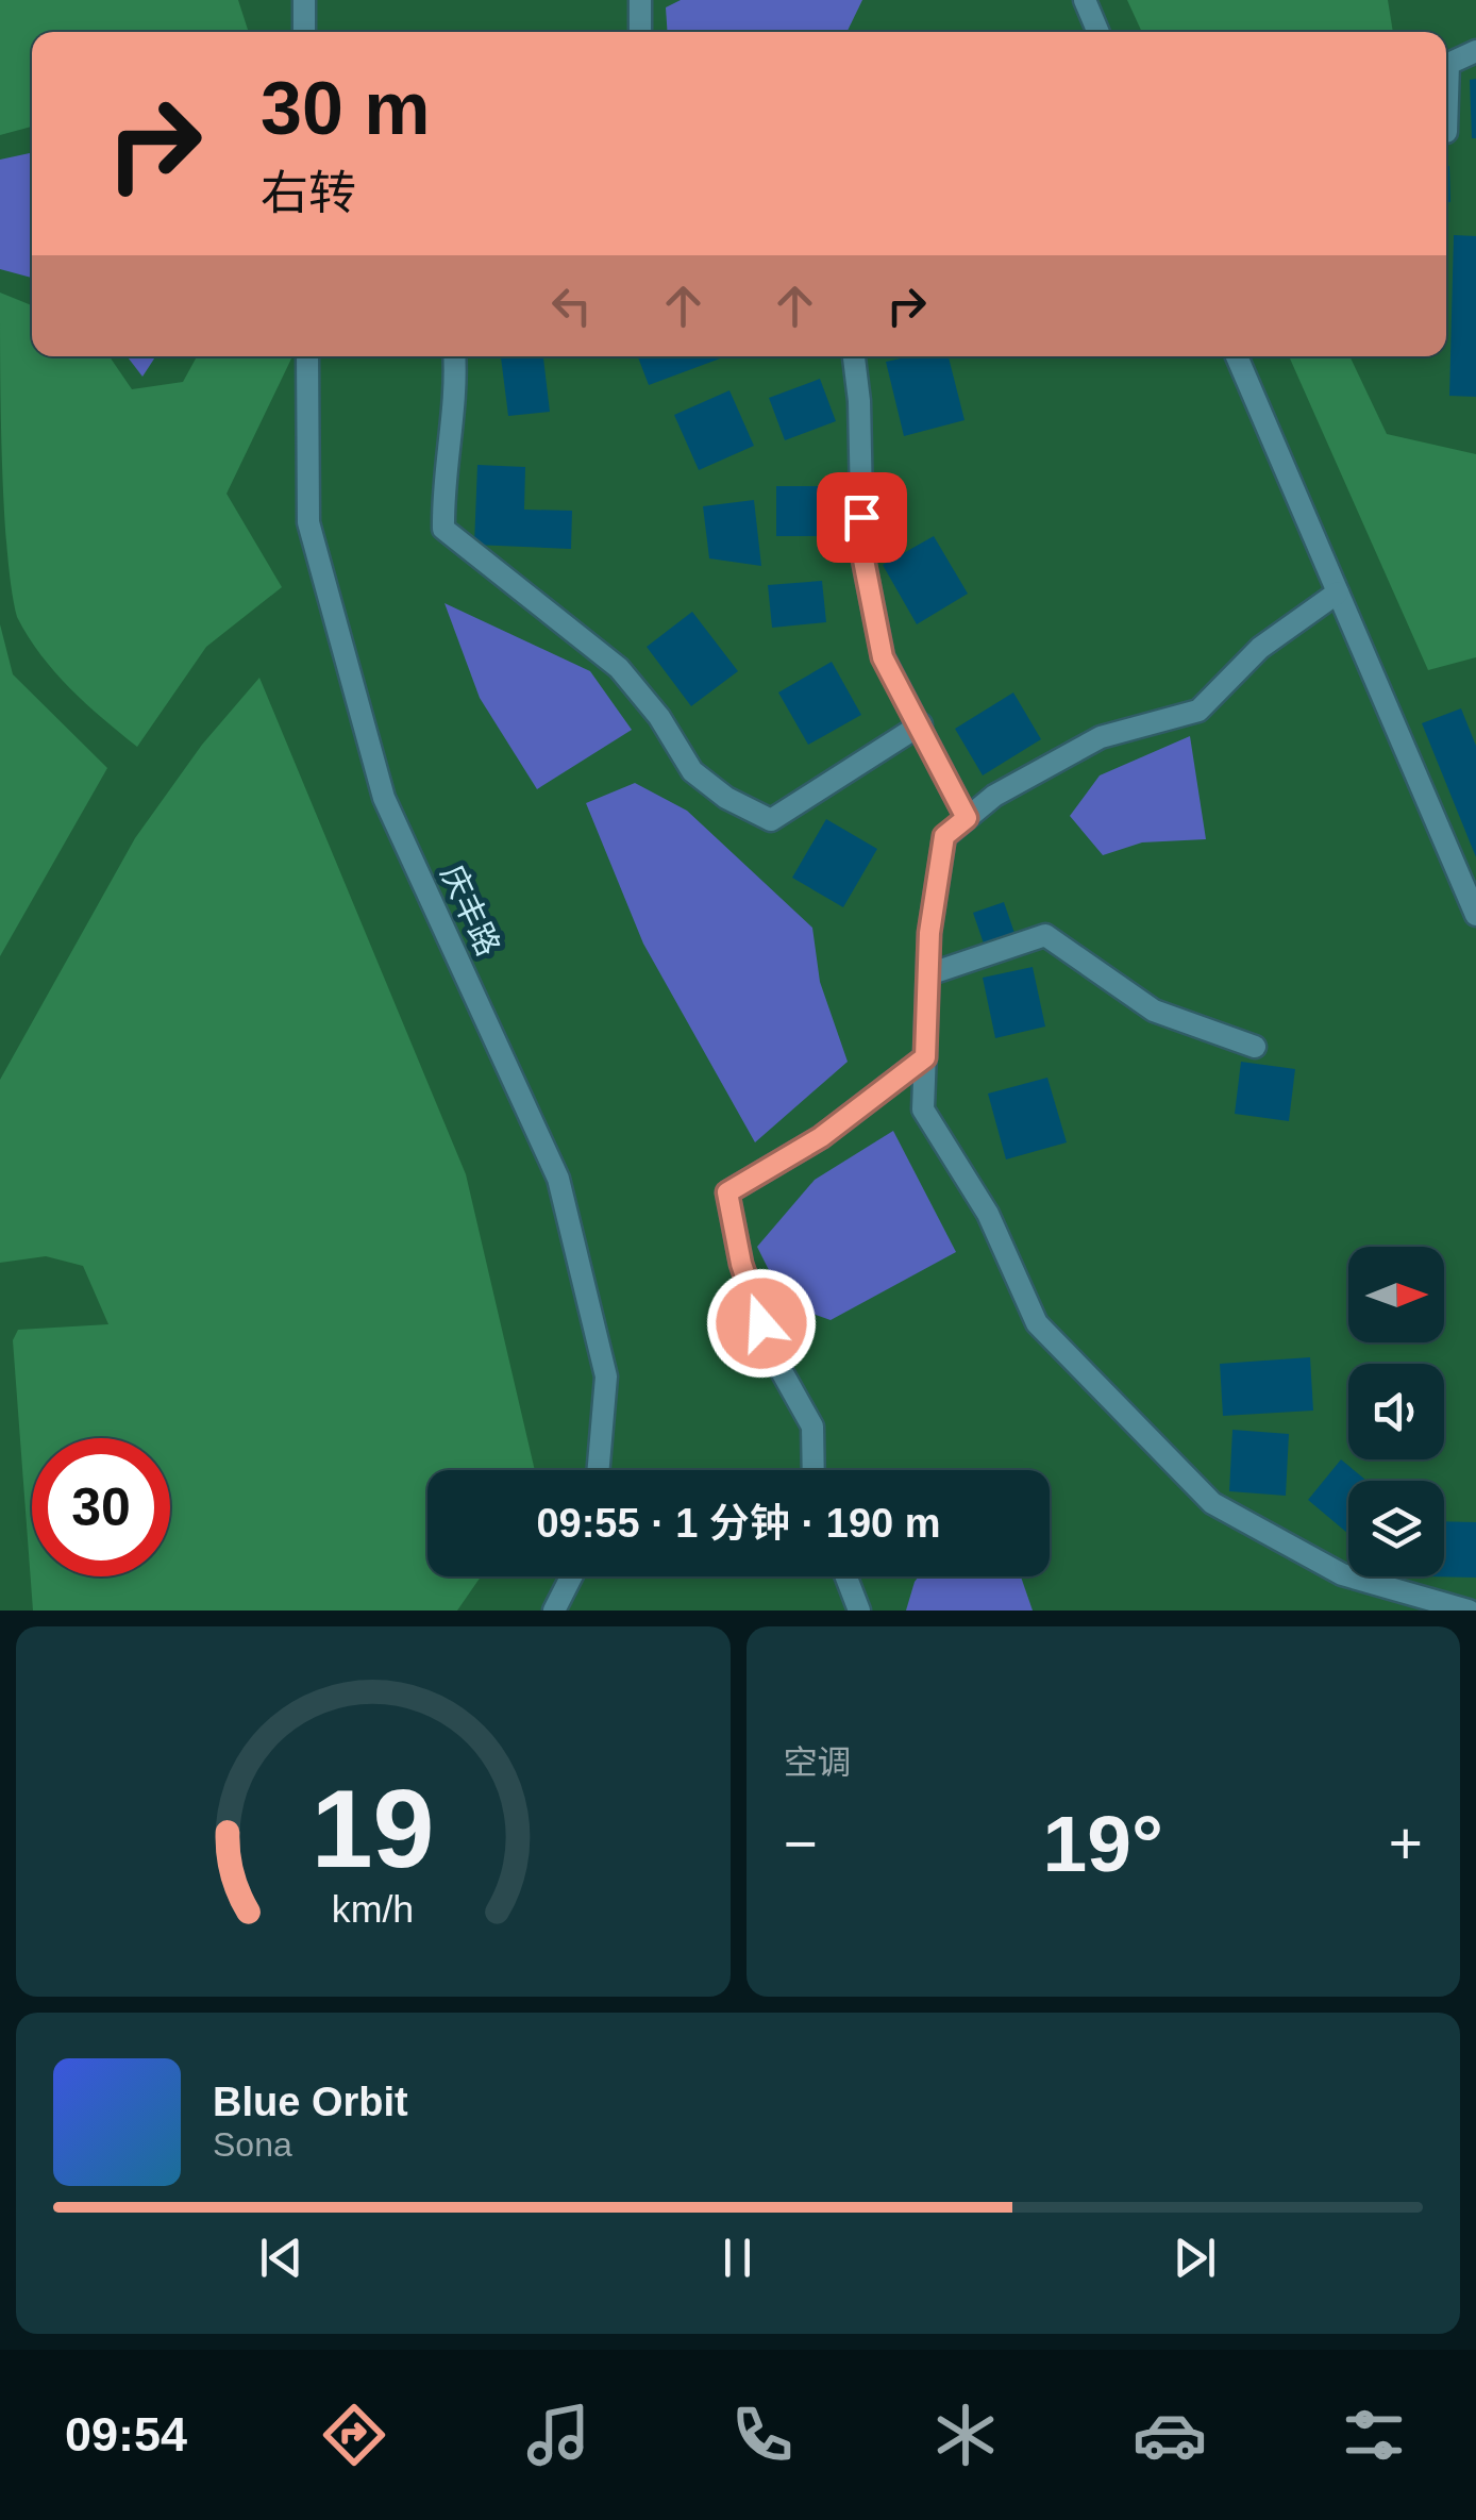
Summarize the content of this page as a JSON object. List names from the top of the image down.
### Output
{
  "streets": {
    "street": ["庆丰路"]
  },
  "north": "right",
  "page": {
    "turn": ["30 m", "右转"],
    "limit": "30",
    "trip": "09:55 · 1 分钟 · 190 m",
    "tile": "空调",
    "heat": ["−", "19°", "+"],
    "song": ["Blue Orbit", "Sona"],
    "tabs": "09:54",
    "gauge": ["19", "km/h"]
  }
}
